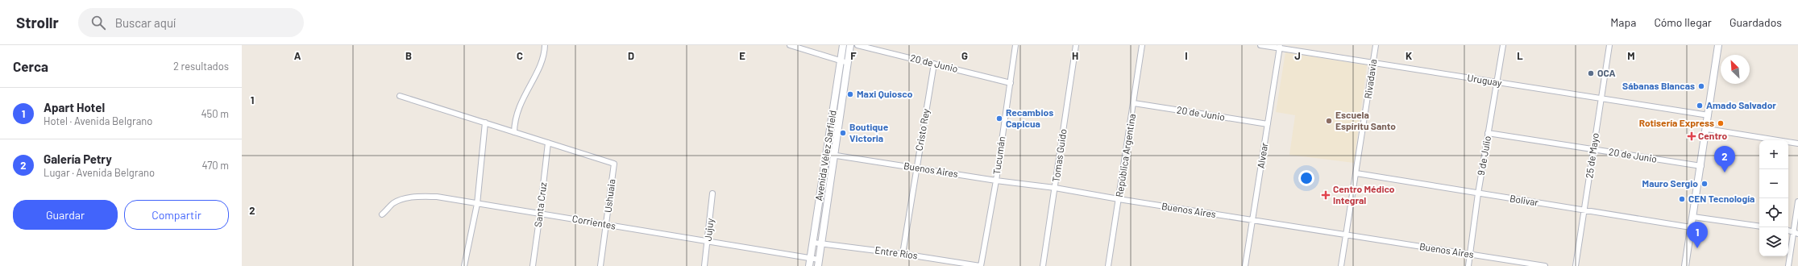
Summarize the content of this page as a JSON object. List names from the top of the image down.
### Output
{
  "streets": {
    "main road": ["Avenida Vélez Sarfield"],
    "street": [
      "20 de Junio",
      "Rivadavia",
      "Uruguay",
      "Cristo Rey",
      "Tucumán",
      "Tomas Guido",
      "República Argentina",
      "Alvear",
      "9 de Julio",
      "25 de Mayo",
      "Buenos Aires",
      "Ushuaia",
      "Bolivar",
      "Santa Cruz",
      "Corrientes",
      "Jujuy",
      "Entre Ríos"
    ]
  },
  "crossings": [
    ["20 de Junio", "Cristo Rey"],
    ["20 de Junio", "Tucumán"],
    ["20 de Junio", "República Argentina"],
    ["20 de Junio", "Alvear"],
    ["20 de Junio", "9 de Julio"],
    ["20 de Junio", "25 de Mayo"],
    ["Rivadavia", "Uruguay"],
    ["Rivadavia", "Buenos Aires"],
    ["Rivadavia", "Bolivar"],
    ["Uruguay", "Alvear"],
    ["Uruguay", "9 de Julio"],
    ["Uruguay", "25 de Mayo"],
    ["Cristo Rey", "Buenos Aires"],
    ["Cristo Rey", "Entre Ríos"],
    ["Avenida Vélez Sarfield", "Buenos Aires"],
    ["Avenida Vélez Sarfield", "Corrientes"],
    ["Avenida Vélez Sarfield", "Entre Ríos"],
    ["Tucumán", "Buenos Aires"],
    ["Tucumán", "Entre Ríos"],
    ["Tomas Guido", "Buenos Aires"],
    ["República Argentina", "Buenos Aires"],
    ["Alvear", "Buenos Aires"],
    ["9 de Julio", "Buenos Aires"],
    ["9 de Julio", "Bolivar"],
    ["25 de Mayo", "Bolivar"],
    ["Ushuaia", "Santa Cruz"],
    ["Ushuaia", "Corrientes"],
    ["Santa Cruz", "Corrientes"],
    ["Corrientes", "Jujuy"]
  ],
  "places": {
    "other": [
      "OCA",
      "Sábanas Blancas",
      "Maxi Quiosco",
      "Amado Salvador",
      "Recambios Capicua",
      "Escuela Espíritu Santo",
      "Rotisería Express",
      "Boutique Victoria",
      "Mauro Sergio",
      "CEN Tecnología"
    ],
    "health": ["Centro", "Centro Médico Integral"]
  },
  "north": "top left",
  "page": {
    "header": "Strollr",
    "search": "Buscar aquí",
    "nav": ["Mapa", "Cómo llegar", "Guardados"],
    "heading": ["Cerca", "2 resultados"],
    "list": [
      {
        "mark": "1",
        "name": "Apart Hotel",
        "note": "Hotel · Avenida Belgrano",
        "value": "450 m"
      },
      {
        "mark": "2",
        "name": "Galería Petry",
        "note": "Lugar · Avenida Belgrano",
        "value": "470 m"
      }
    ],
    "map_buttons": ["+", "−"],
    "pins": ["2", "1"],
    "buttons": ["Guardar", "Compartir"]
  },
  "grid": {
    "columns": [
      "A",
      "B",
      "C",
      "D",
      "E",
      "F",
      "G",
      "H",
      "I",
      "J",
      "K",
      "L",
      "M"
    ],
    "rows": ["1", "2"]
  }
}
